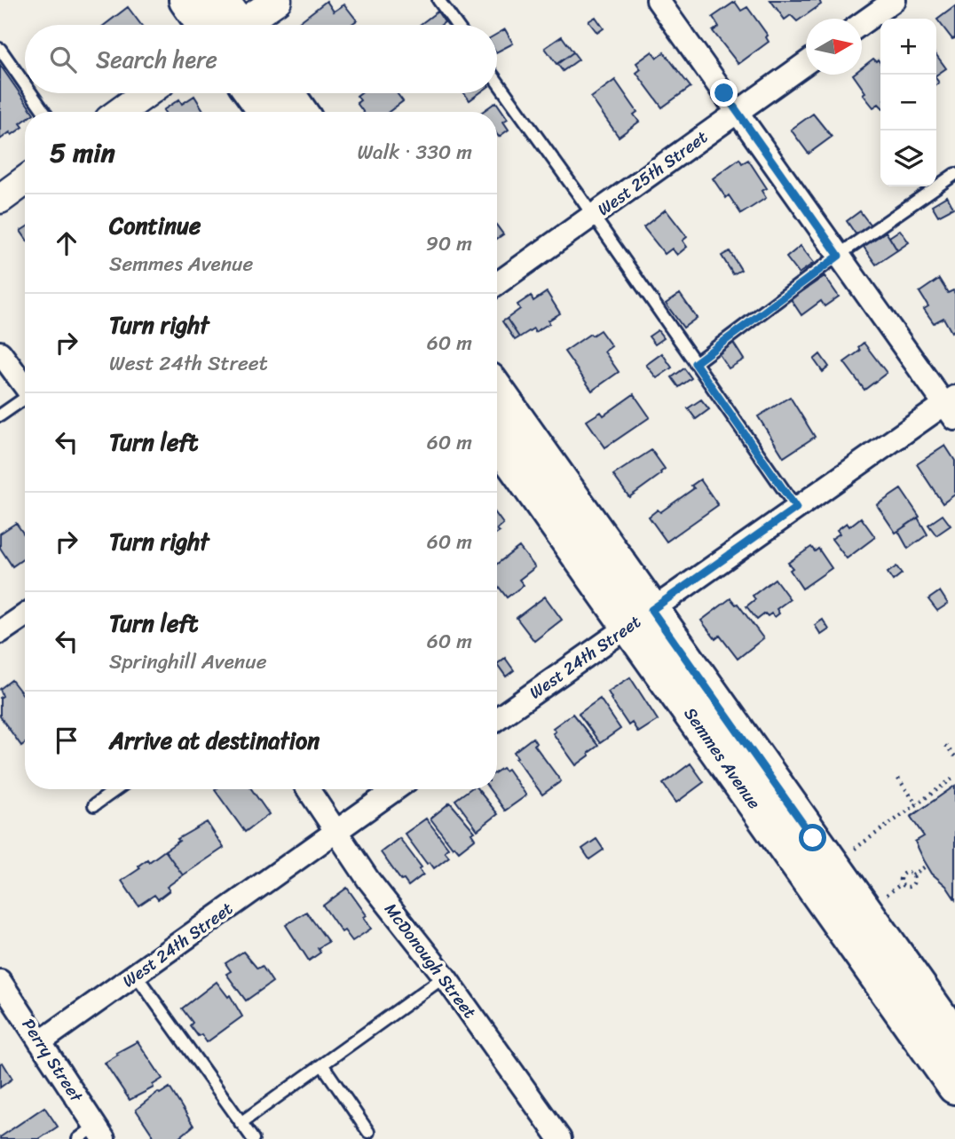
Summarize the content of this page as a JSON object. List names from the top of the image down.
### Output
{
  "streets": {
    "main road": ["Semmes Avenue"],
    "street": [
      "West 25th Street",
      "West 24th Street",
      "McDonough Street",
      "Perry Street"
    ]
  },
  "crossings": [
    ["West 24th Street", "Semmes Avenue"],
    ["West 24th Street", "McDonough Street"],
    ["West 24th Street", "Perry Street"]
  ],
  "north": "right",
  "page": {
    "map_buttons": ["+", "−"],
    "search": "Search here",
    "heading": ["5 min", "Walk · 330 m"],
    "list": [
      ["Continue", "Semmes Avenue", "90 m"],
      ["Turn right", "West 24th Street", "60 m"],
      ["Turn left", "60 m"],
      ["Turn right", "60 m"],
      ["Turn left", "Springhill Avenue", "60 m"],
      "Arrive at destination"
    ]
  }
}
